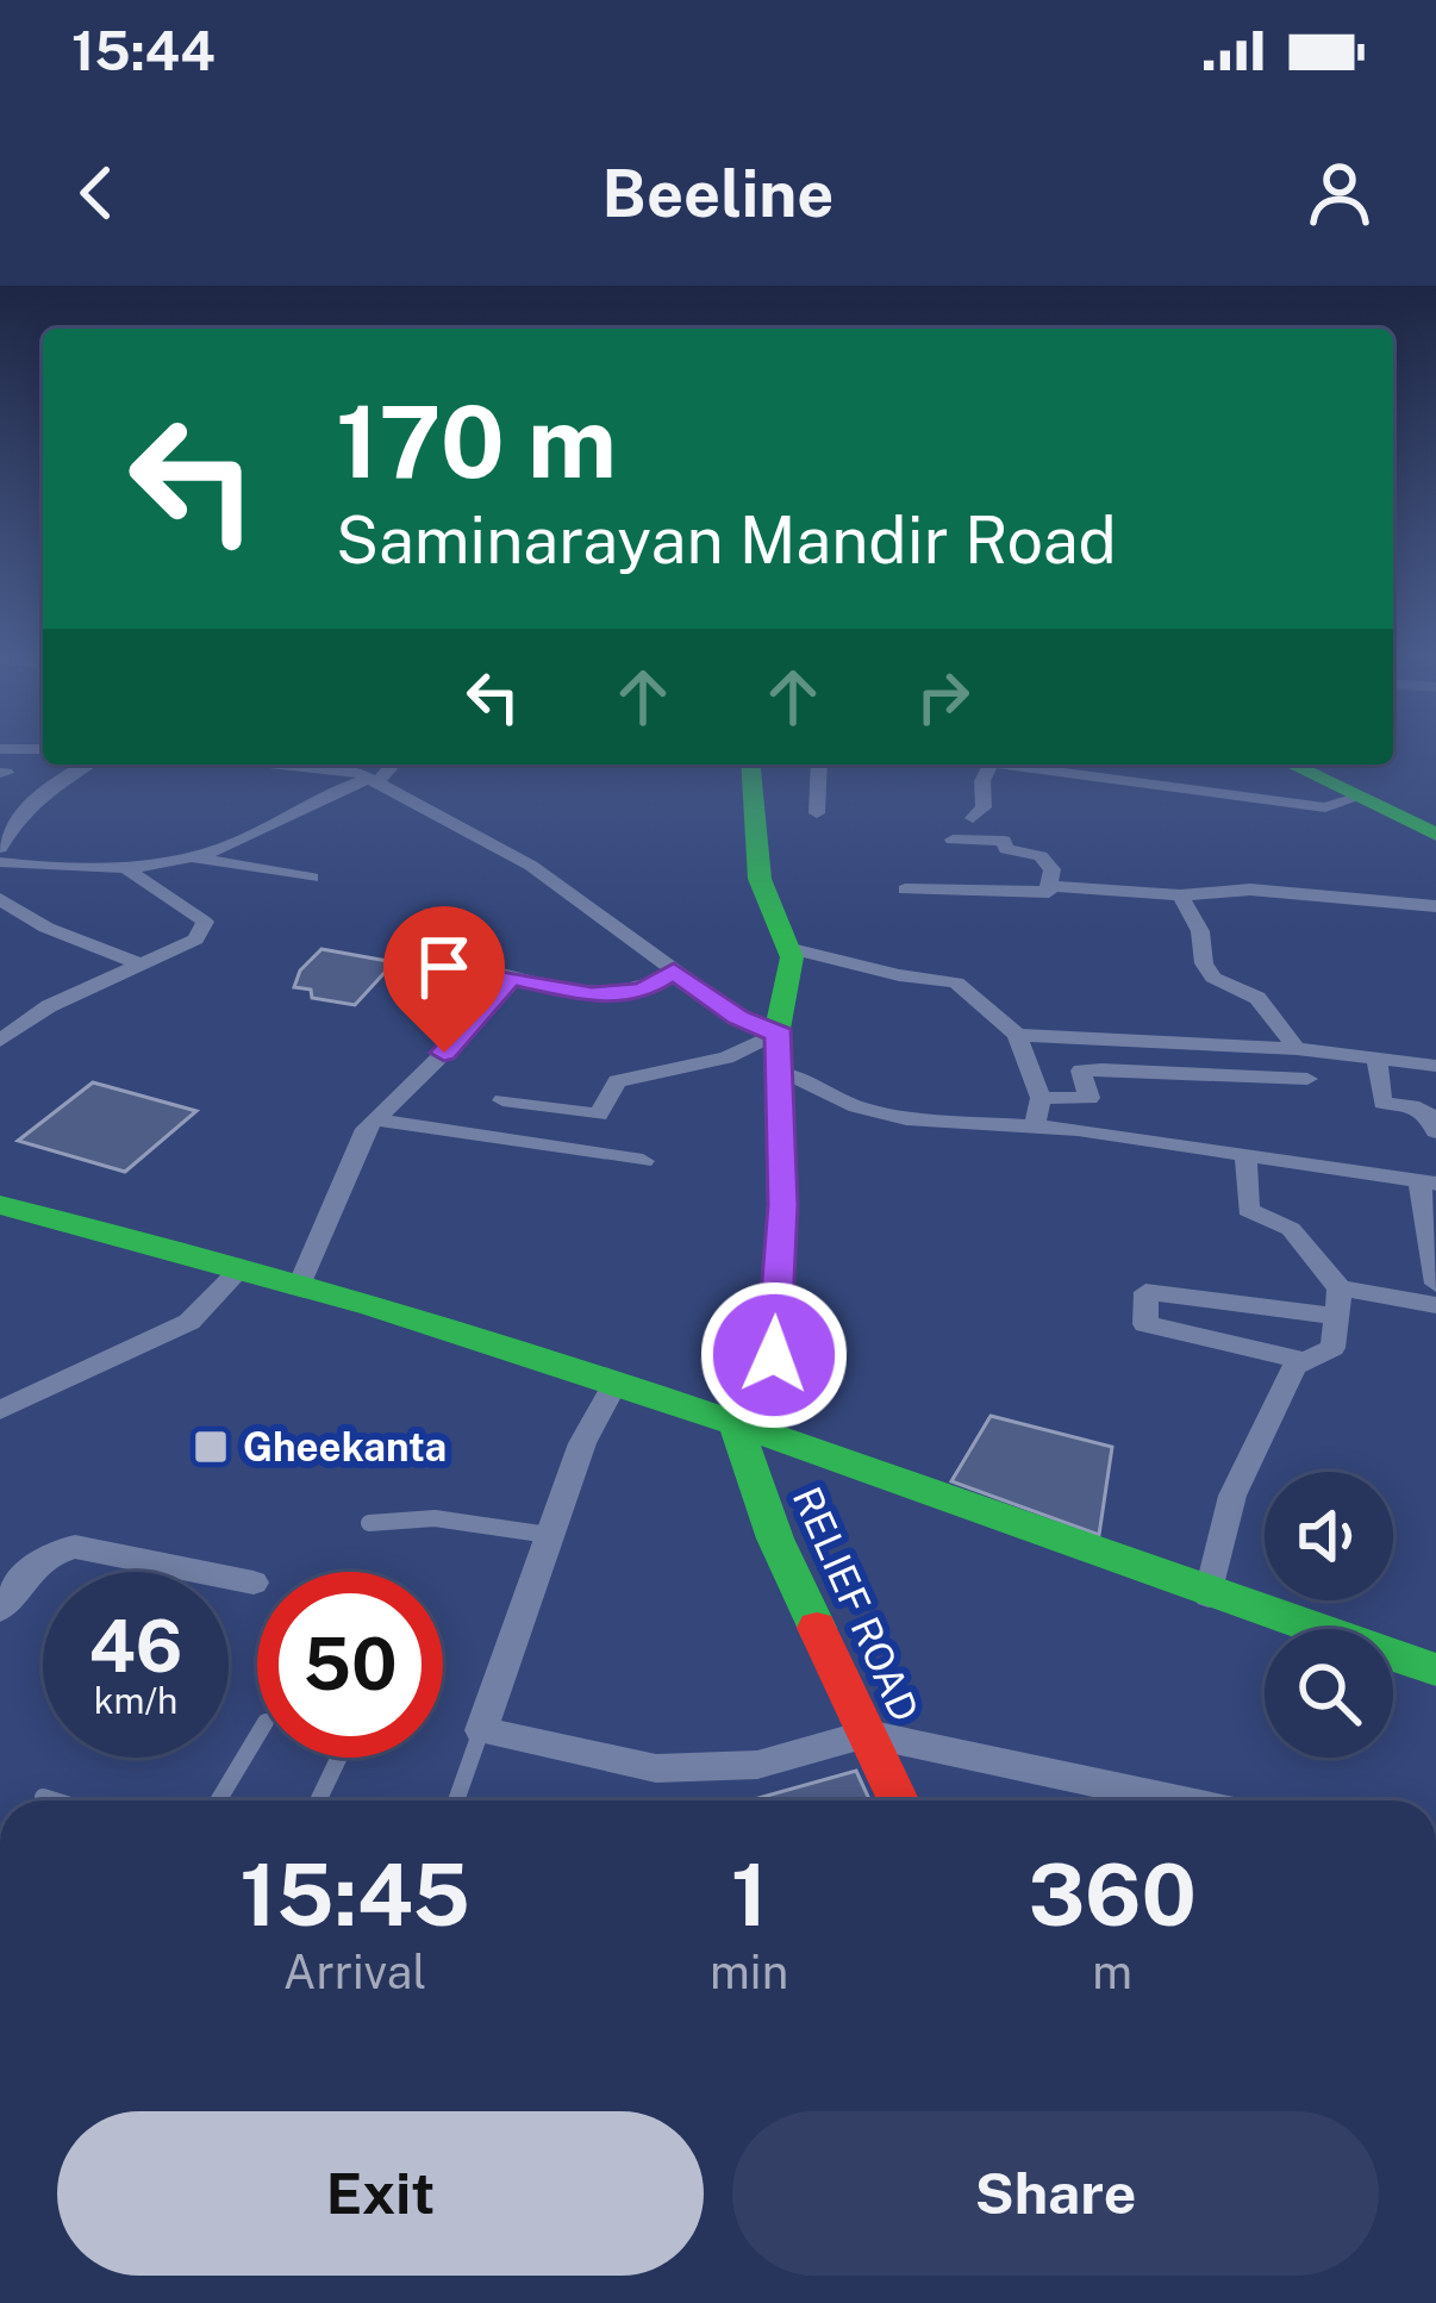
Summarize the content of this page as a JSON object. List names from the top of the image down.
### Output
{
  "streets": {
    "main road": ["RELIEF ROAD"]
  },
  "places": {
    "transit": ["Gheekanta"]
  },
  "page": {
    "status": "15:44",
    "header": "Beeline",
    "turn": ["170 m", "Saminarayan Mandir Road"],
    "speed": "46 km/h",
    "limit": "50",
    "eta": [
      "15:45",
      "Arrival",
      "1",
      "min",
      "360",
      "m"
    ],
    "buttons": ["Exit", "Share"]
  }
}
